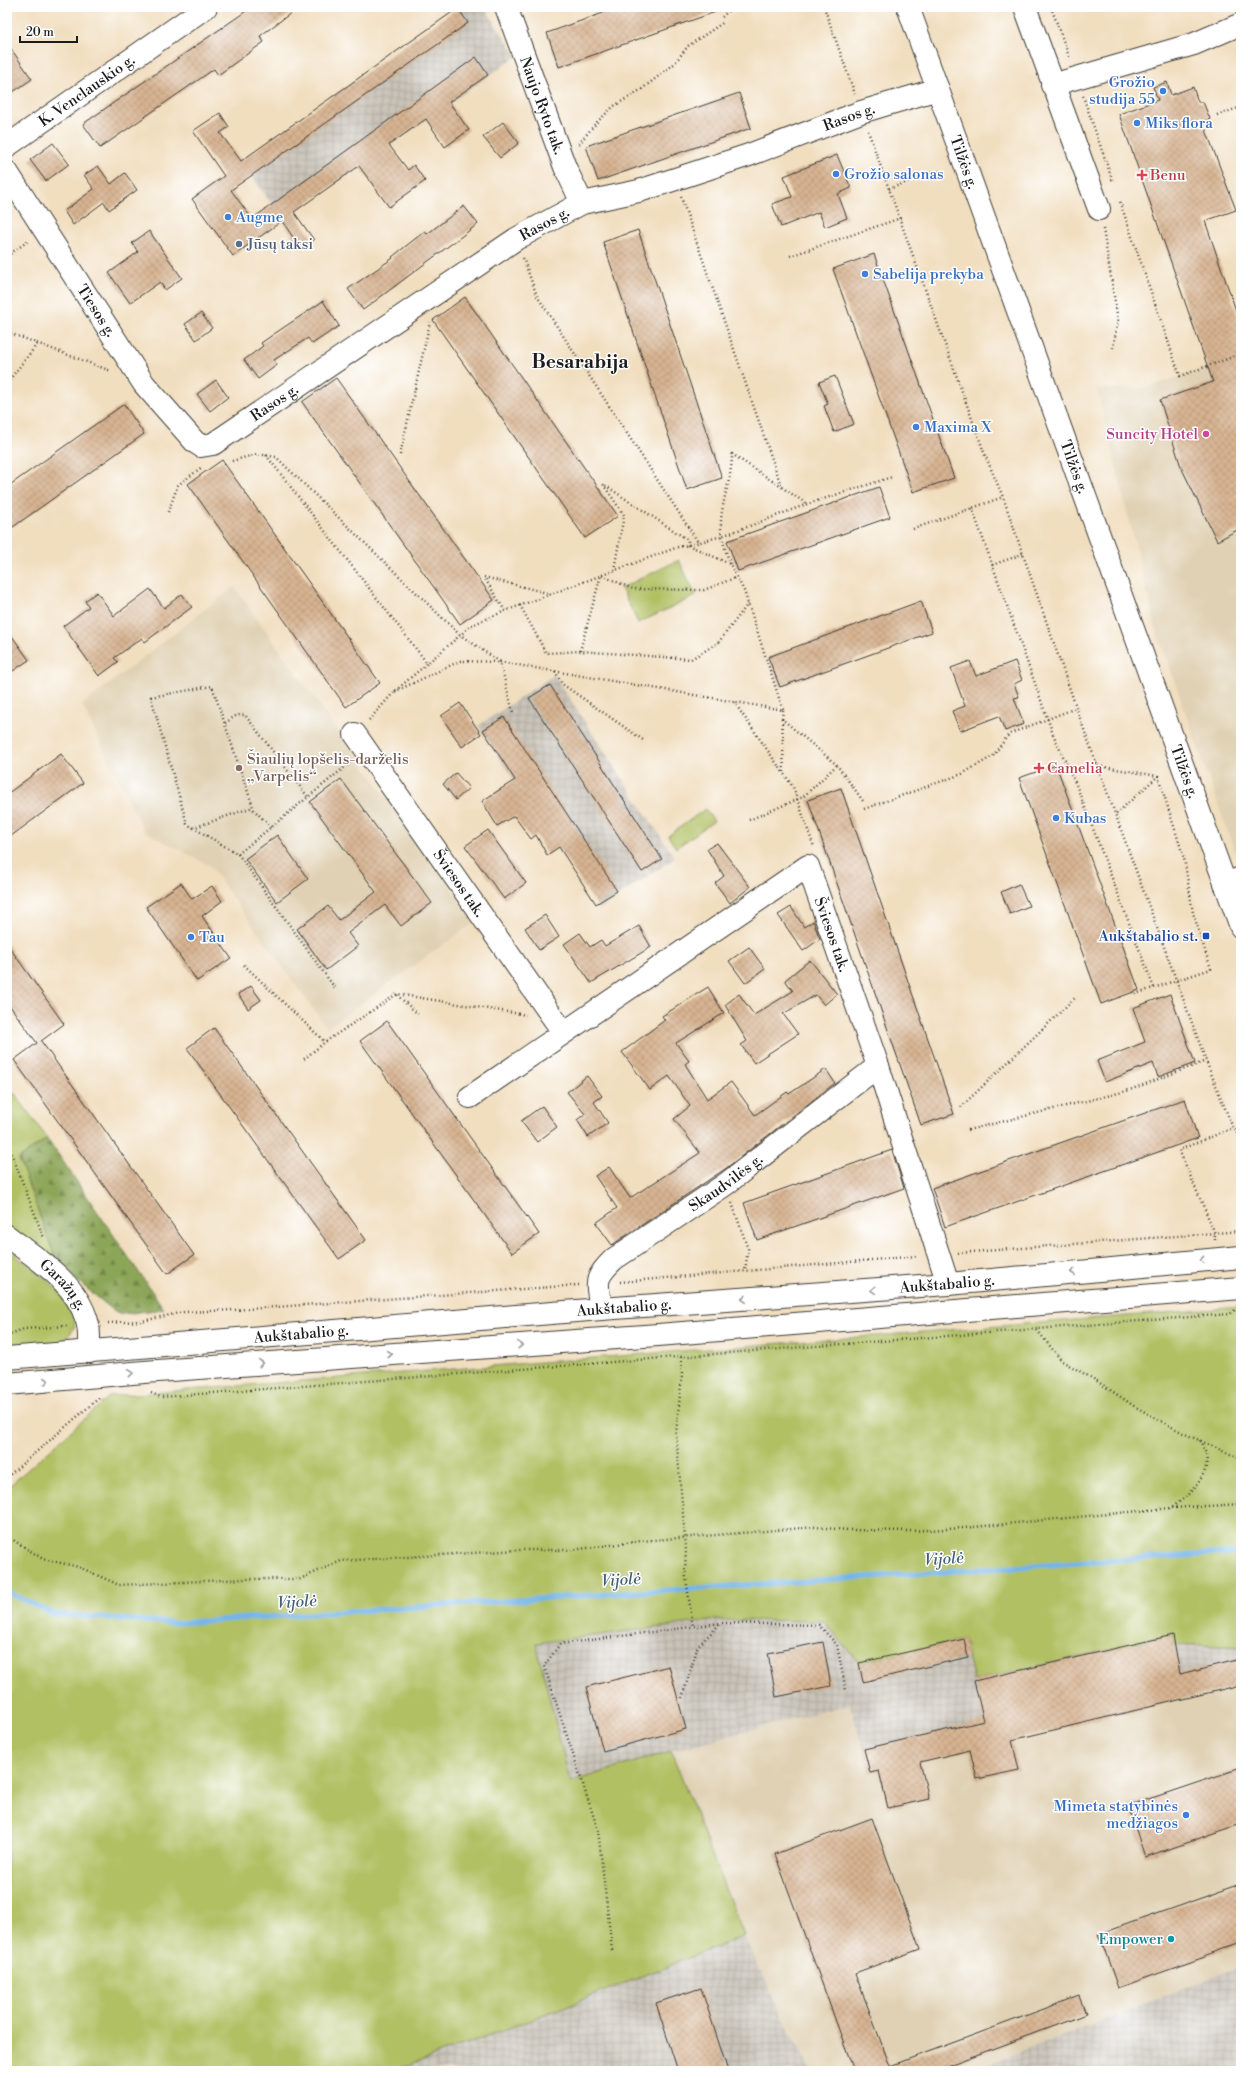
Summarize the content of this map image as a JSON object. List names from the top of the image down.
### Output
{
  "streets": {
    "main road": [
      "K. Venclauskio g.",
      "Naujo Ryto tak.",
      "Rasos g.",
      "Tilžės g.",
      "Tiesos g.",
      "Šviesos tak.",
      "Skaudvilės g.",
      "Aukštabalio g.",
      "Garažų g."
    ]
  },
  "crossings": [
    ["Naujo Ryto tak.", "Rasos g."],
    ["Rasos g.", "Tilžės g."],
    ["Rasos g.", "Tiesos g."],
    ["Šviesos tak.", "Skaudvilės g."],
    ["Šviesos tak.", "Aukštabalio g."],
    ["Aukštabalio g.", "Garažų g."]
  ],
  "districts": ["Besarabija"],
  "water": ["Vijolė"],
  "places": {
    "other": [
      "Grožio studija 55",
      "Miks flora",
      "Grožio salonas",
      "Augme",
      "Jūsų taksi",
      "Sabelija prekyba",
      "Maxima X",
      "Suncity Hotel",
      "Šiaulių lopšelis-darželis „Varpelis“",
      "Kubas",
      "Tau",
      "Mimeta statybinės medžiagos",
      "Empower"
    ],
    "health": ["Benu", "Camelia"],
    "transit": ["Aukštabalio st."]
  },
  "scale_bar": "20 m"
}
